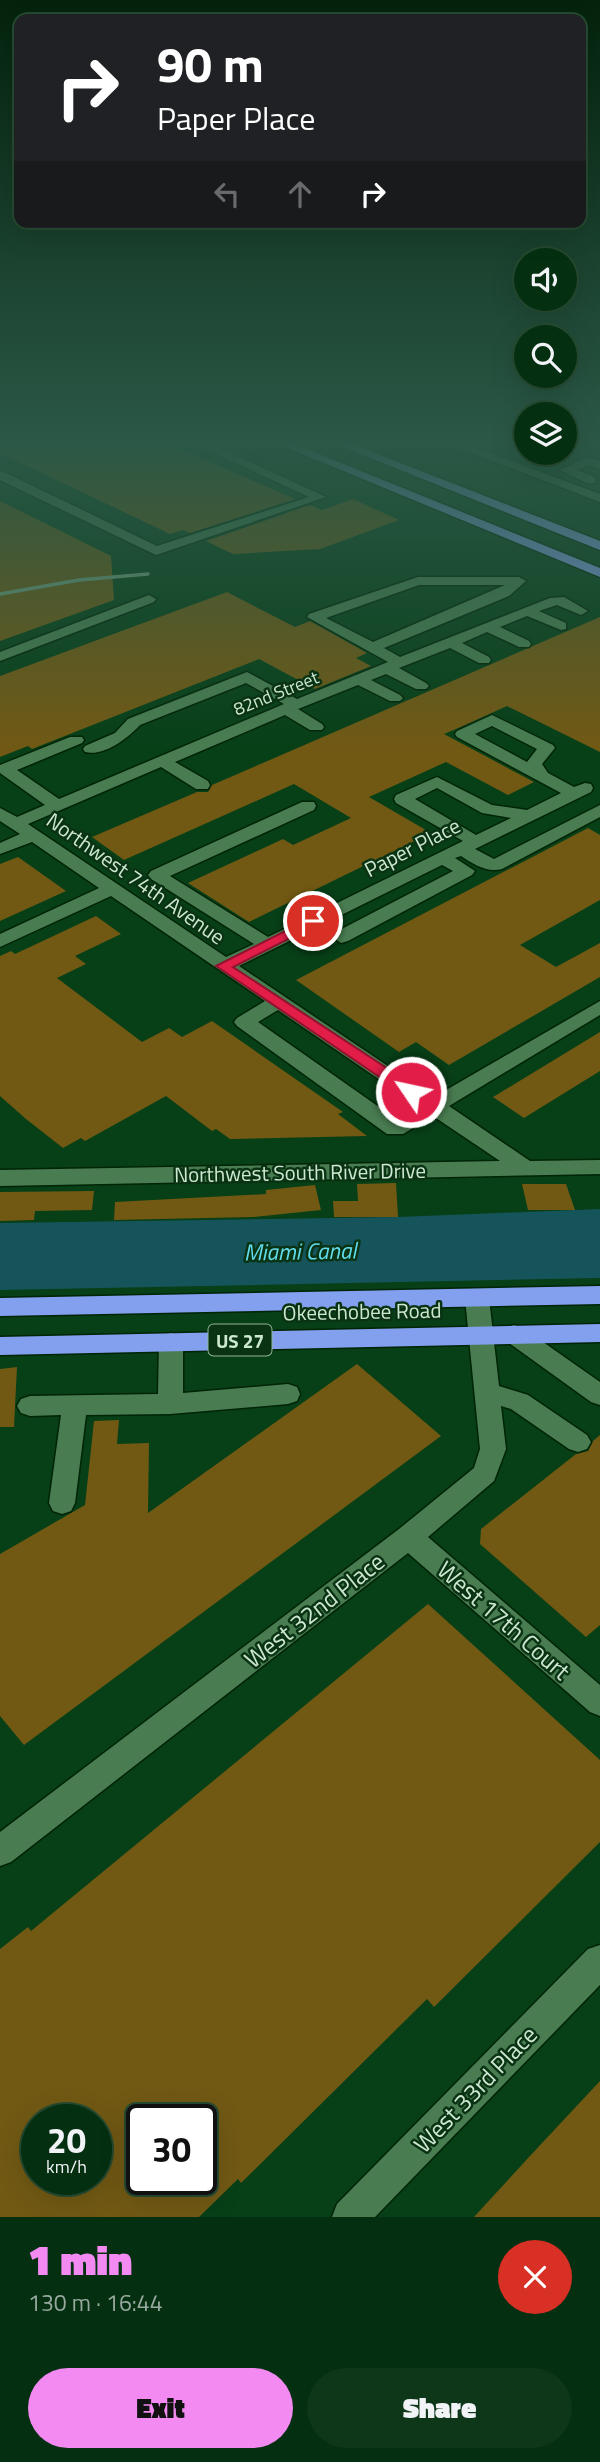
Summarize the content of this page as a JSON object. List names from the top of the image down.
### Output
{
  "streets": {
    "highway": ["Okeechobee Road", "US 27"],
    "street": [
      "82nd Street",
      "Paper Place",
      "Northwest 74th Avenue",
      "Northwest South River Drive",
      "West 32nd Place",
      "West 17th Court",
      "West 33rd Place"
    ]
  },
  "crossings": [
    ["82nd Street", "Northwest 74th Avenue"],
    ["Paper Place", "Northwest 74th Avenue"],
    ["Northwest 74th Avenue", "Northwest South River Drive"],
    ["Okeechobee Road", "West 32nd Place"],
    ["West 32nd Place", "West 17th Court"]
  ],
  "water": ["Miami Canal"],
  "page": {
    "turn": ["90 m", "Paper Place"],
    "speed": "20 km/h",
    "limit": "30",
    "heading": ["1 min", "130 m · 16:44"],
    "buttons": ["Exit", "Share"]
  }
}
